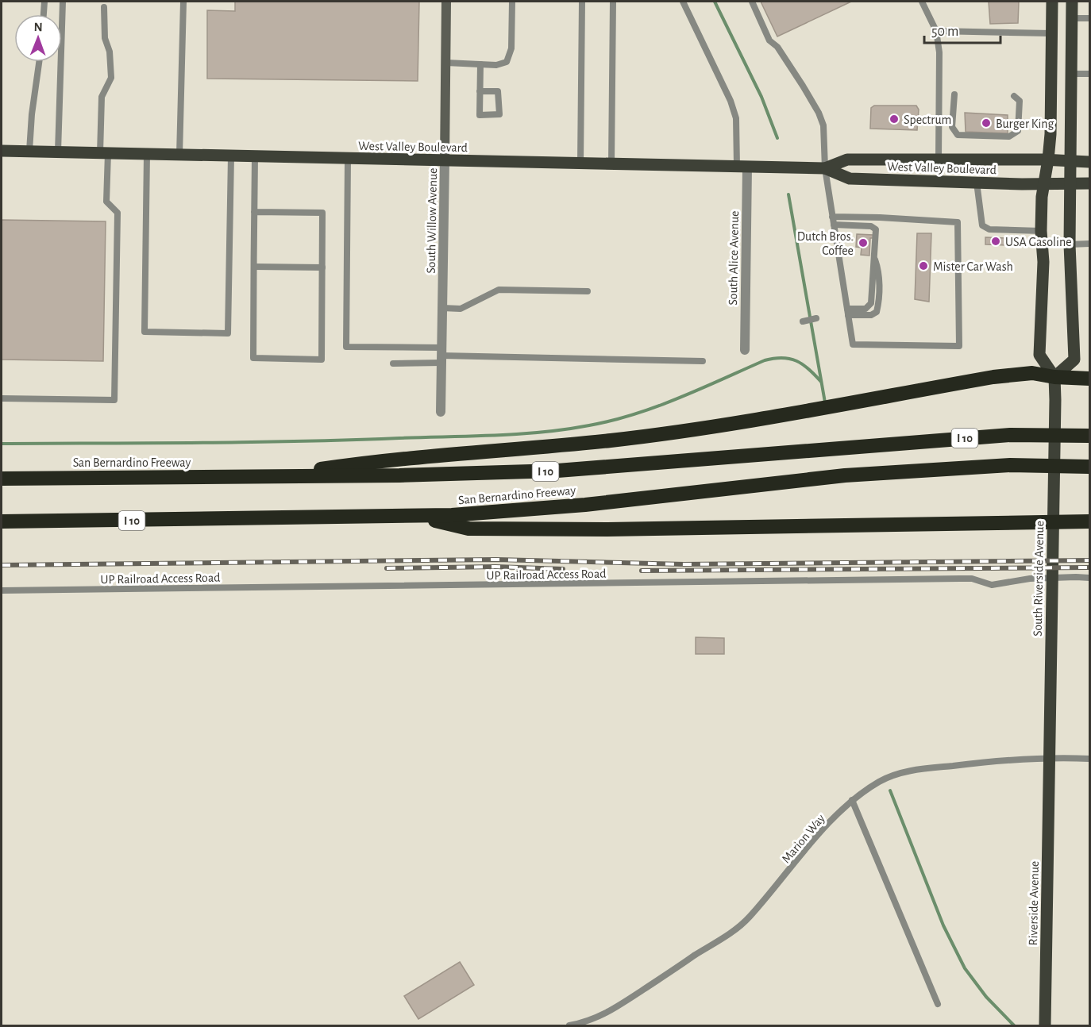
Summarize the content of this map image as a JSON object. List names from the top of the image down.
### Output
{
  "streets": {
    "highway": ["I 10", "San Bernardino Freeway"],
    "main road": ["West Valley Boulevard", "South Riverside Avenue", "Riverside Avenue"],
    "street": ["South Willow Avenue", "South Alice Avenue"],
    "lane": ["UP Railroad Access Road", "Marion Way"]
  },
  "crossings": [
    ["West Valley Boulevard", "South Willow Avenue"],
    ["West Valley Boulevard", "South Alice Avenue"],
    ["South Riverside Avenue", "Riverside Avenue"]
  ],
  "places": [
    "Spectrum",
    "Burger King",
    "USA Gasoline",
    "Dutch Bros. Coffee",
    "Mister Car Wash"
  ],
  "scale_bar": "50 m",
  "north": "top"
}
